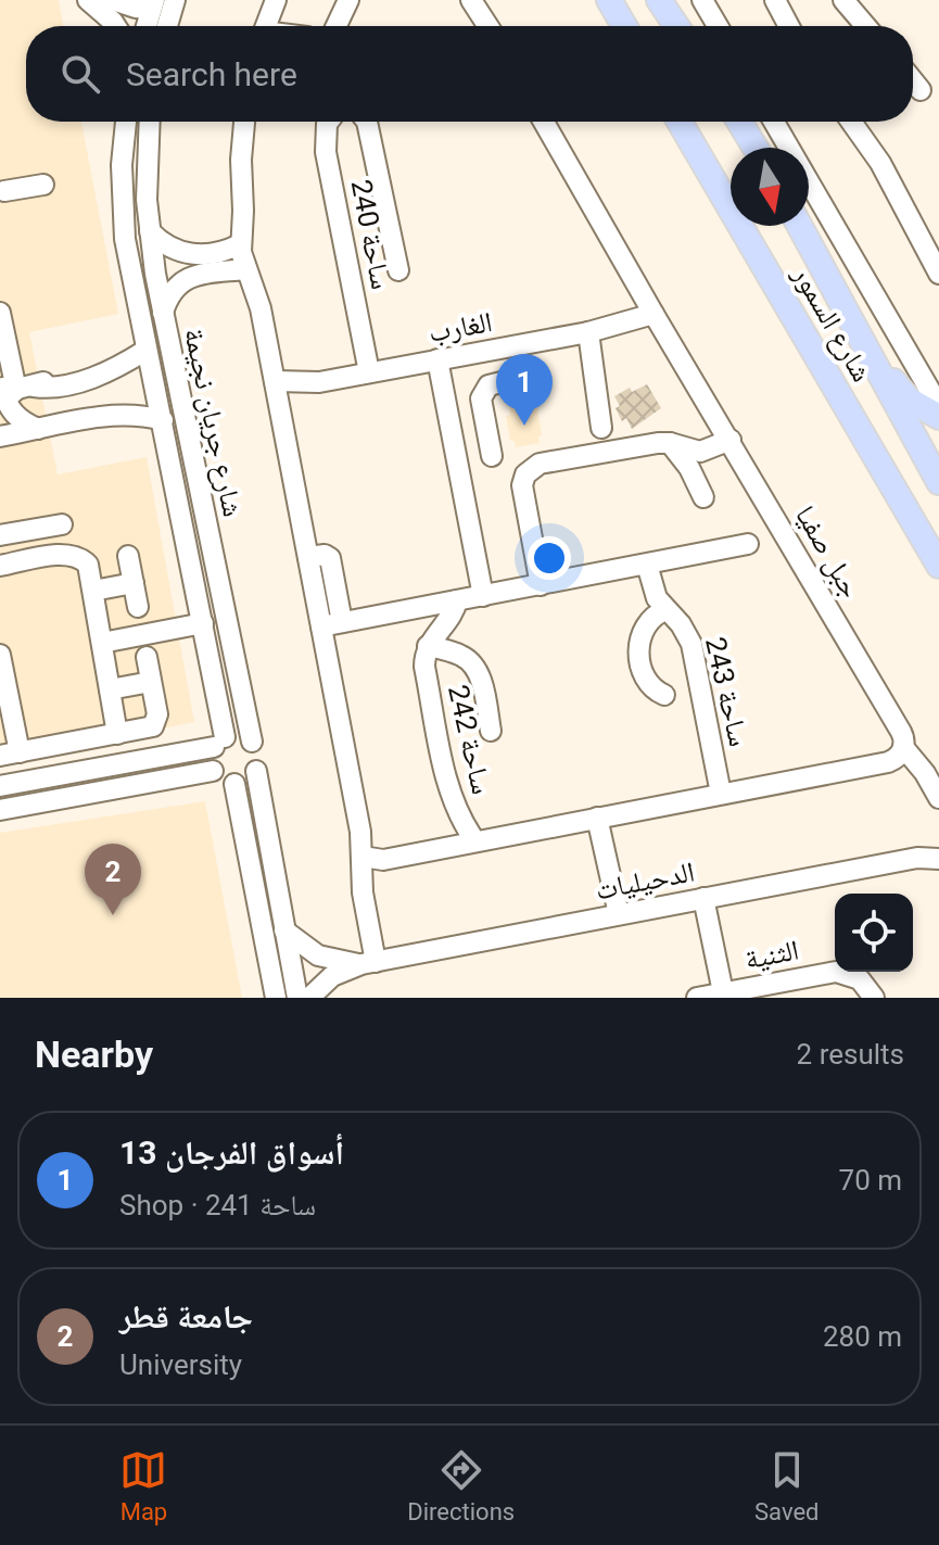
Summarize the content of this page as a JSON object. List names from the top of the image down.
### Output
{
  "streets": {
    "main road": ["شارع السمور"],
    "street": [
      "ساحة 240",
      "الغارب",
      "شارع جريان نجيمة",
      "جبل صفيا",
      "ساحة 243",
      "ساحة 242",
      "الدحيليات",
      "الثنية"
    ]
  },
  "crossings": [
    ["ساحة 240", "الغارب"],
    ["الغارب", "جبل صفيا"],
    ["الدحيليات", "الثنية"]
  ],
  "north": "bottom",
  "page": {
    "search": "Search here",
    "pins": ["1", "2"],
    "heading": ["Nearby", "2 results"],
    "list": [
      {
        "mark": "1",
        "name": "أسواق الفرجان 13",
        "note": "Shop · ساحة 241",
        "value": "70 m"
      },
      {
        "mark": "2",
        "name": "جامعة قطر",
        "note": "University",
        "value": "280 m"
      }
    ],
    "nav": ["Map", "Directions", "Saved"]
  }
}
